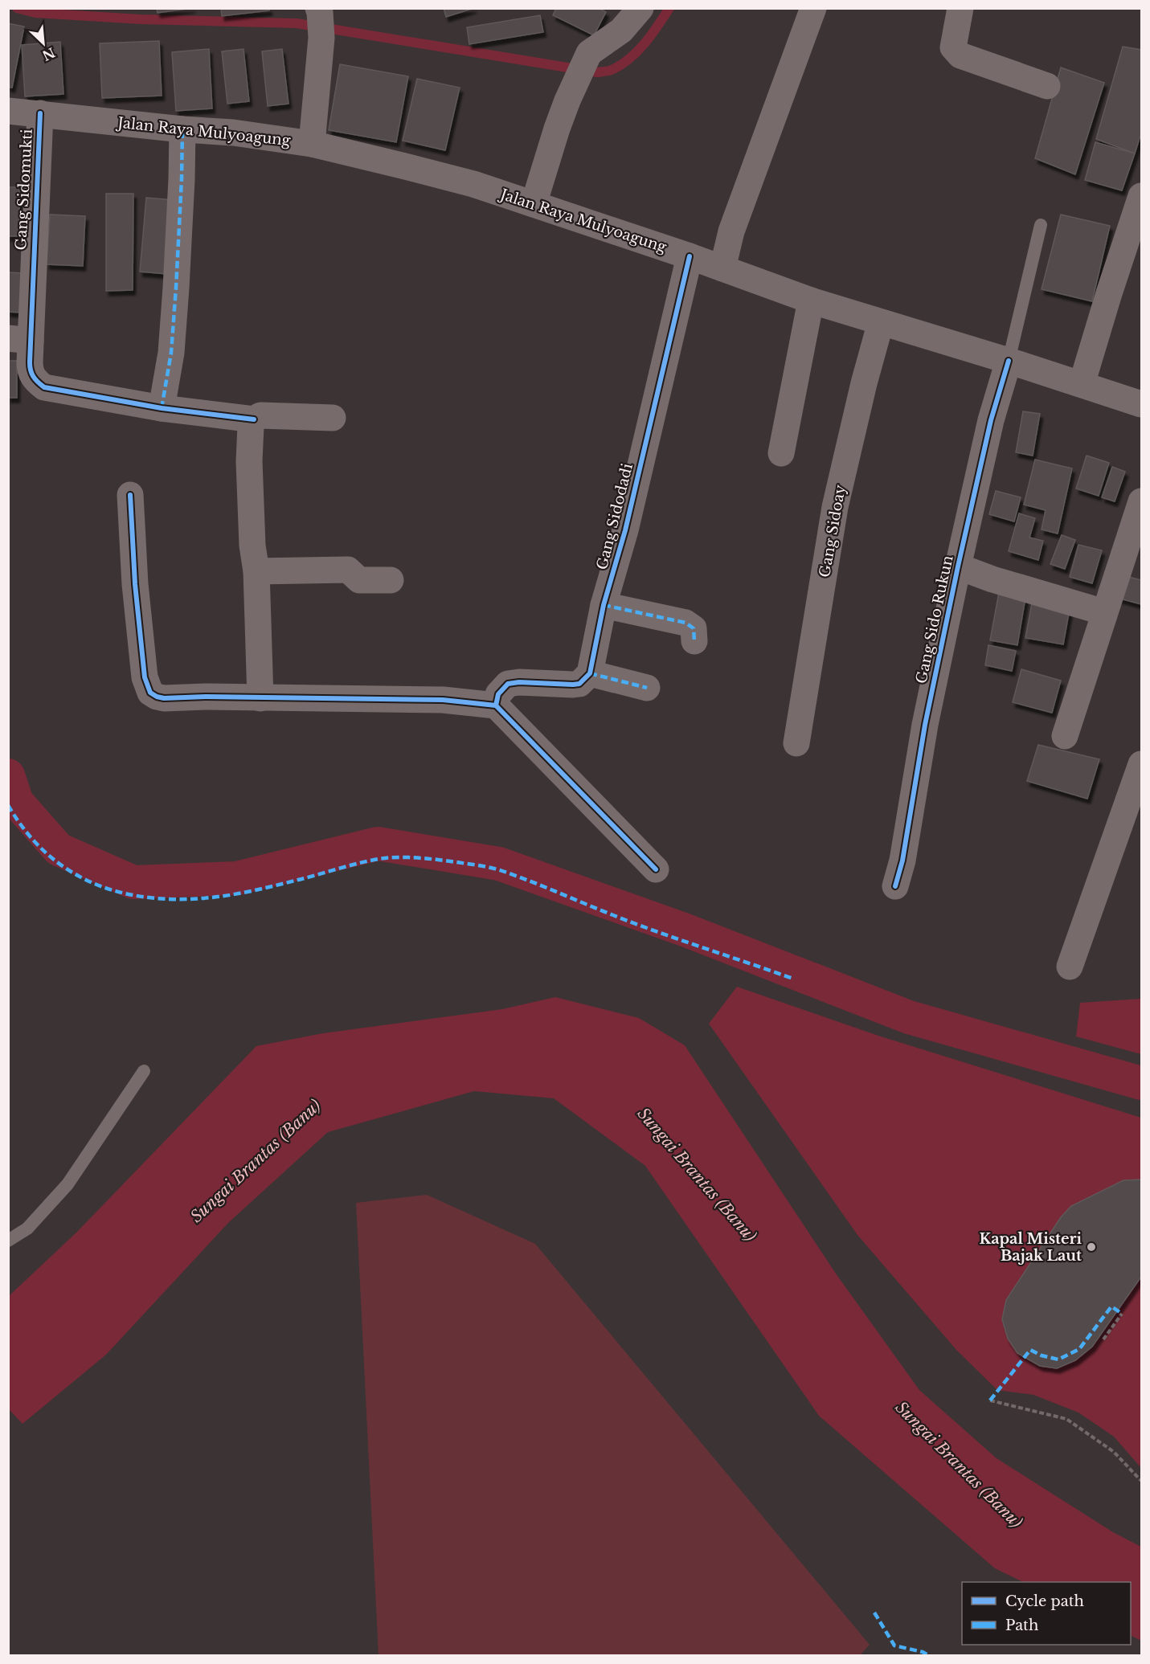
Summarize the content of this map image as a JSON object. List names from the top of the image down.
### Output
{
  "streets": {
    "street": [
      "Jalan Raya Mulyoagung",
      "Gang Sidomukti",
      "Gang Sidodadi",
      "Gang Sidoay",
      "Gang Sido Rukun"
    ]
  },
  "crossings": [
    ["Jalan Raya Mulyoagung", "Gang Sidomukti"],
    ["Jalan Raya Mulyoagung", "Gang Sidodadi"],
    ["Jalan Raya Mulyoagung", "Gang Sidoay"],
    ["Jalan Raya Mulyoagung", "Gang Sido Rukun"]
  ],
  "water": ["Sungai Brantas (Banu)"],
  "places": ["Kapal Misteri Bajak Laut"],
  "legend": ["Cycle path", "Path"],
  "north": "bottom right"
}
